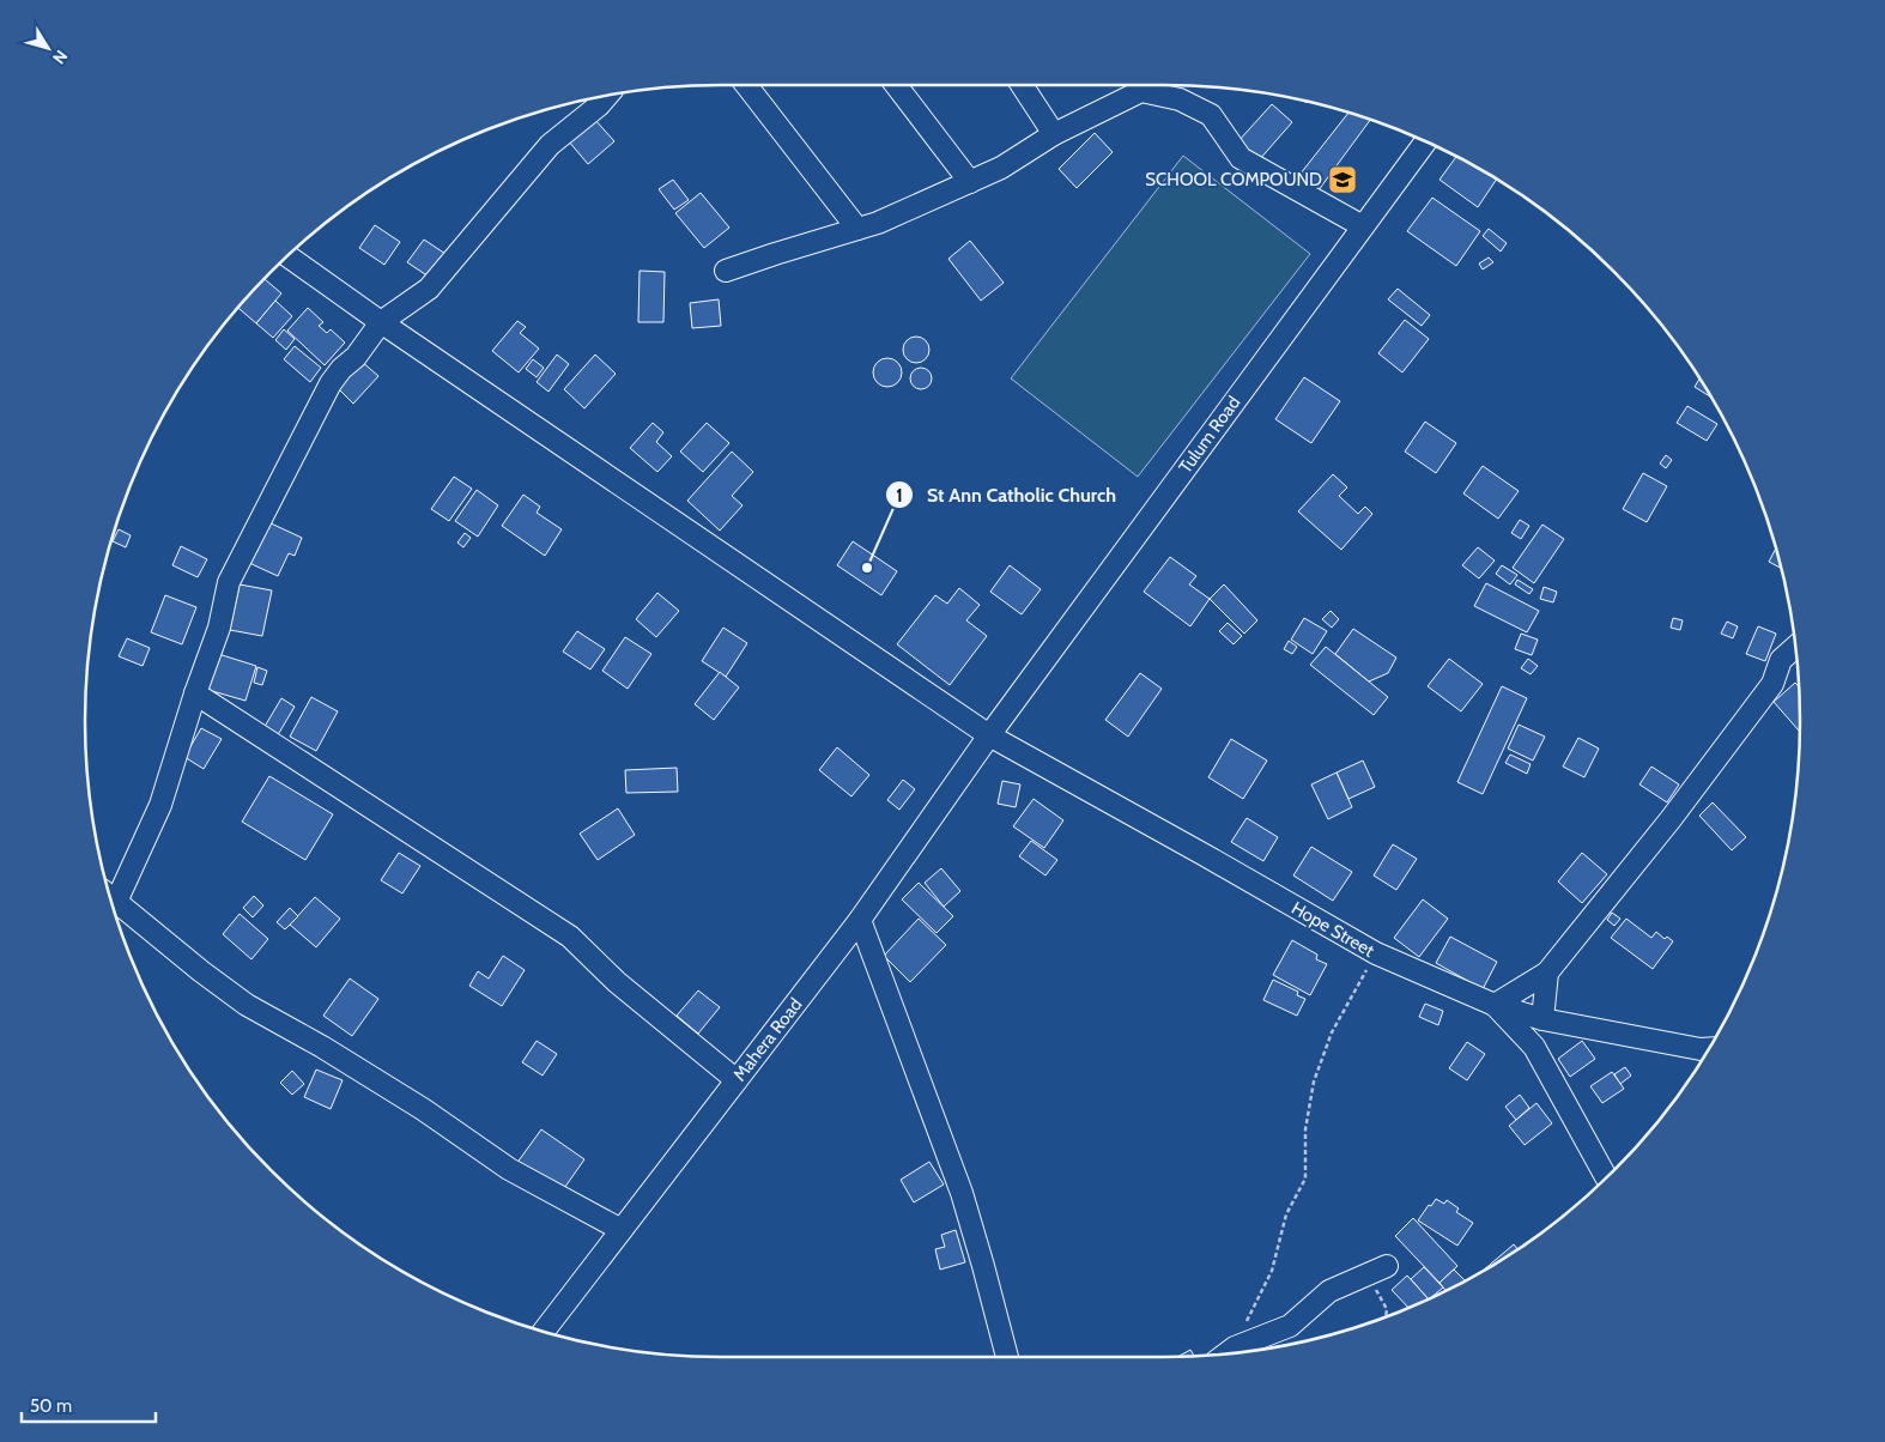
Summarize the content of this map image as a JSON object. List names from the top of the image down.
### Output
{
  "streets": {
    "street": ["Tulum Road", "Hope Street", "Mahera Road"]
  },
  "crossings": [
    ["Tulum Road", "Hope Street"],
    ["Tulum Road", "Mahera Road"],
    ["Hope Street", "Mahera Road"]
  ],
  "places": {
    "school or university": ["SCHOOL COMPOUND"],
    "other": ["St Ann Catholic Church"]
  },
  "scale_bar": "50 m",
  "north": "bottom right"
}
